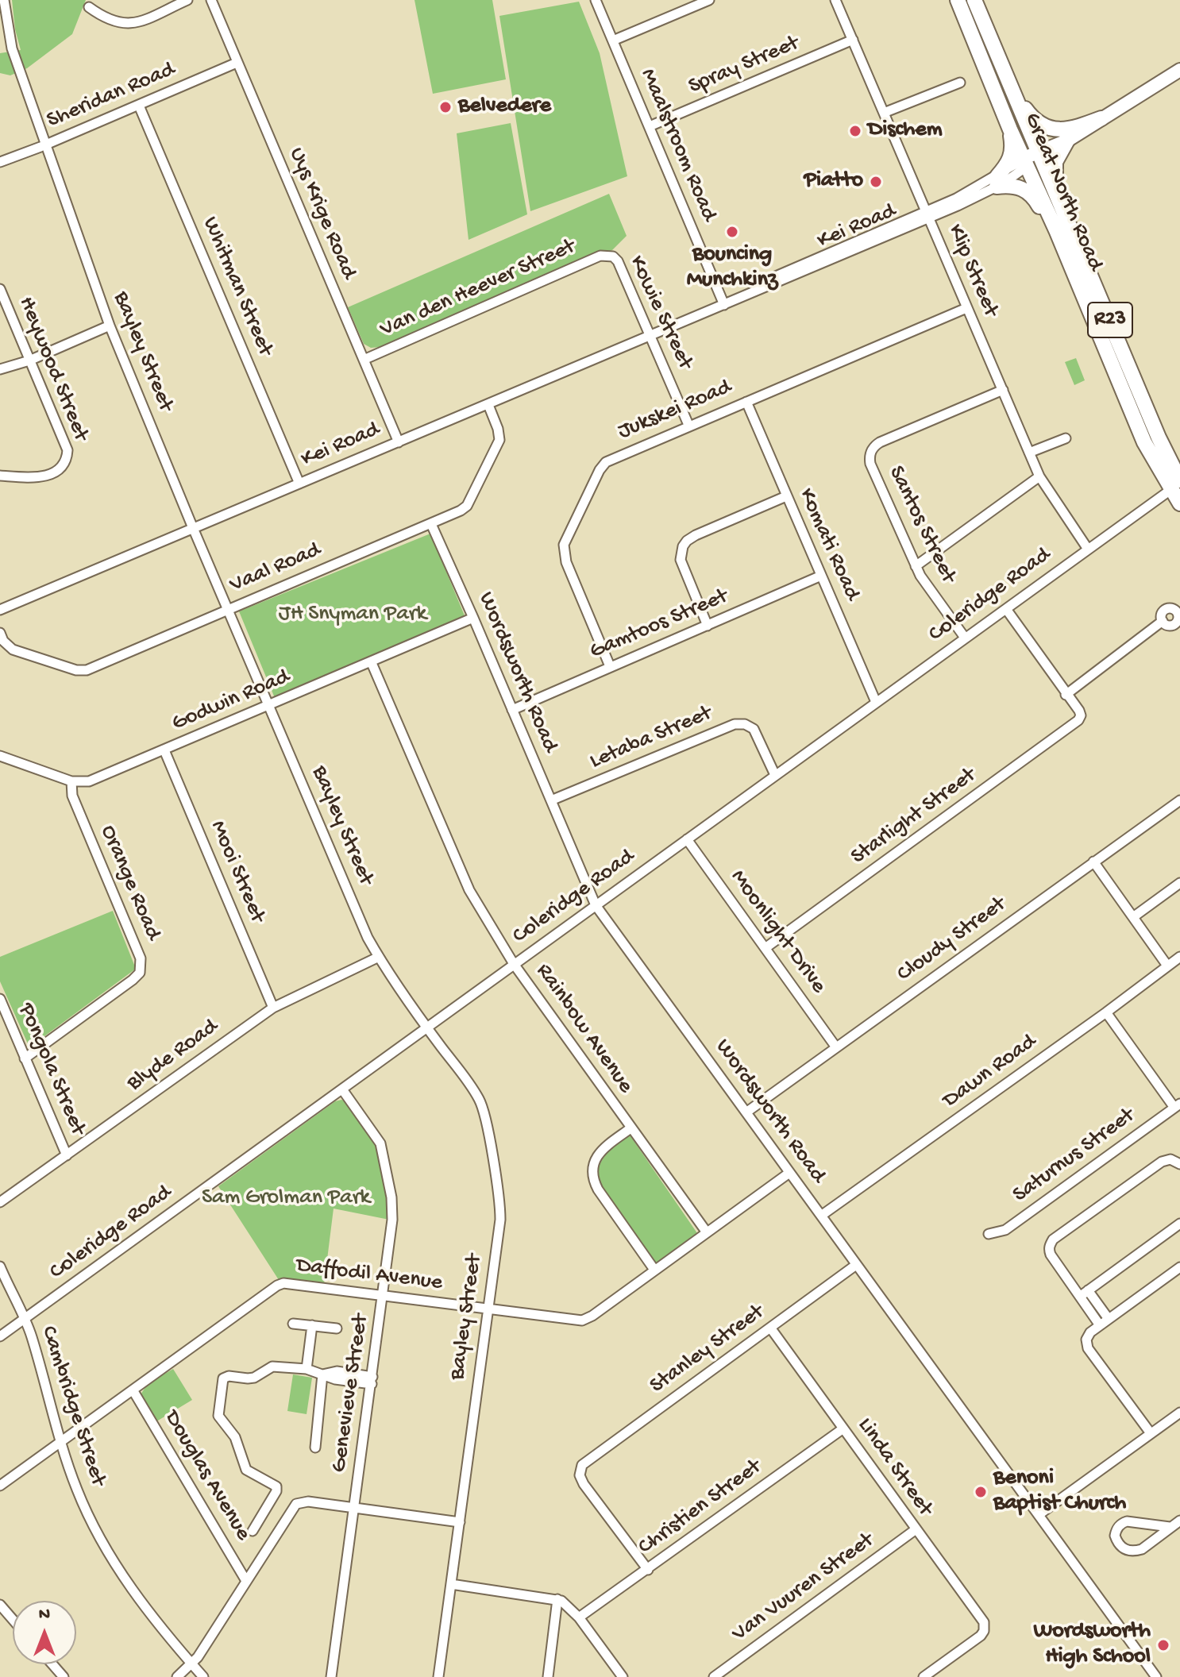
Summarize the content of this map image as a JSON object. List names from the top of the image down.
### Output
{
  "streets": {
    "main road": ["Great North Road", "R23"],
    "street": [
      "Spray Street",
      "Sheridan Road",
      "Maalstroom Road",
      "Uys Krige Road",
      "Kei Road",
      "Klip Street",
      "Whitman Street",
      "Van den Heever Street",
      "Kowie Street",
      "Bayley Street",
      "Heywood Street",
      "Jukskei Road",
      "Santos Street",
      "Komati Road",
      "Vaal Road",
      "Coleridge Road",
      "Gamtoos Street",
      "Wordsworth Road",
      "Godwin Road",
      "Letaba Street",
      "Starlight Street",
      "Mooi Street",
      "Orange Road",
      "Moonlight Drive",
      "Cloudy Street",
      "Rainbow Avenue",
      "Blyde Road",
      "Pongola Street",
      "Dawn Road",
      "Saturnus Street",
      "Daffodil Avenue",
      "Stanley Street",
      "Genevieve Street",
      "Cambridge Street",
      "Linda Street",
      "Douglas Avenue",
      "Christien Street",
      "Van Vuuren Street"
    ]
  },
  "crossings": [
    ["Spray Street", "Maalstroom Road"],
    ["Spray Street", "Klip Street"],
    ["Sheridan Road", "Uys Krige Road"],
    ["Sheridan Road", "Whitman Street"],
    ["Sheridan Road", "Bayley Street"],
    ["Maalstroom Road", "Kei Road"],
    ["Great North Road", "Kei Road"],
    ["Great North Road", "Coleridge Road"],
    ["Uys Krige Road", "Kei Road"],
    ["Uys Krige Road", "Van den Heever Street"],
    ["Kei Road", "Klip Street"],
    ["Kei Road", "Whitman Street"],
    ["Kei Road", "Kowie Street"],
    ["Kei Road", "Bayley Street"],
    ["Kei Road", "Vaal Road"],
    ["Klip Street", "Jukskei Road"],
    ["Klip Street", "Santos Street"],
    ["Klip Street", "Coleridge Road"],
    ["Van den Heever Street", "Kowie Street"],
    ["Kowie Street", "Jukskei Road"],
    ["Bayley Street", "Vaal Road"],
    ["Bayley Street", "Coleridge Road"],
    ["Bayley Street", "Godwin Road"],
    ["Bayley Street", "Blyde Road"],
    ["Bayley Street", "Daffodil Avenue"],
    ["Jukskei Road", "Komati Road"],
    ["Jukskei Road", "Gamtoos Street"],
    ["Santos Street", "Coleridge Road"],
    ["Komati Road", "Coleridge Road"],
    ["Komati Road", "Gamtoos Street"],
    ["Vaal Road", "Wordsworth Road"],
    ["Coleridge Road", "Wordsworth Road"],
    ["Coleridge Road", "Letaba Street"],
    ["Coleridge Road", "Moonlight Drive"],
    ["Coleridge Road", "Rainbow Avenue"],
    ["Coleridge Road", "Genevieve Street"],
    ["Coleridge Road", "Cambridge Street"],
    ["Gamtoos Street", "Wordsworth Road"],
    ["Wordsworth Road", "Godwin Road"],
    ["Wordsworth Road", "Letaba Street"],
    ["Wordsworth Road", "Cloudy Street"],
    ["Wordsworth Road", "Dawn Road"],
    ["Wordsworth Road", "Daffodil Avenue"],
    ["Wordsworth Road", "Stanley Street"],
    ["Godwin Road", "Mooi Street"],
    ["Godwin Road", "Orange Road"],
    ["Godwin Road", "Rainbow Avenue"],
    ["Starlight Street", "Moonlight Drive"],
    ["Mooi Street", "Blyde Road"],
    ["Orange Road", "Pongola Street"],
    ["Moonlight Drive", "Cloudy Street"],
    ["Rainbow Avenue", "Daffodil Avenue"],
    ["Blyde Road", "Pongola Street"],
    ["Daffodil Avenue", "Genevieve Street"],
    ["Daffodil Avenue", "Cambridge Street"],
    ["Daffodil Avenue", "Douglas Avenue"],
    ["Stanley Street", "Linda Street"],
    ["Stanley Street", "Christien Street"],
    ["Linda Street", "Christien Street"],
    ["Linda Street", "Van Vuuren Street"]
  ],
  "parks": ["JH Snyman Park", "Sam Grolman Park"],
  "places": [
    "Belvedere",
    "Dischem",
    "Piatto",
    "Bouncing Munchkinz",
    "Benoni Baptist Church",
    "Wordsworth High School"
  ],
  "north": "top"
}
